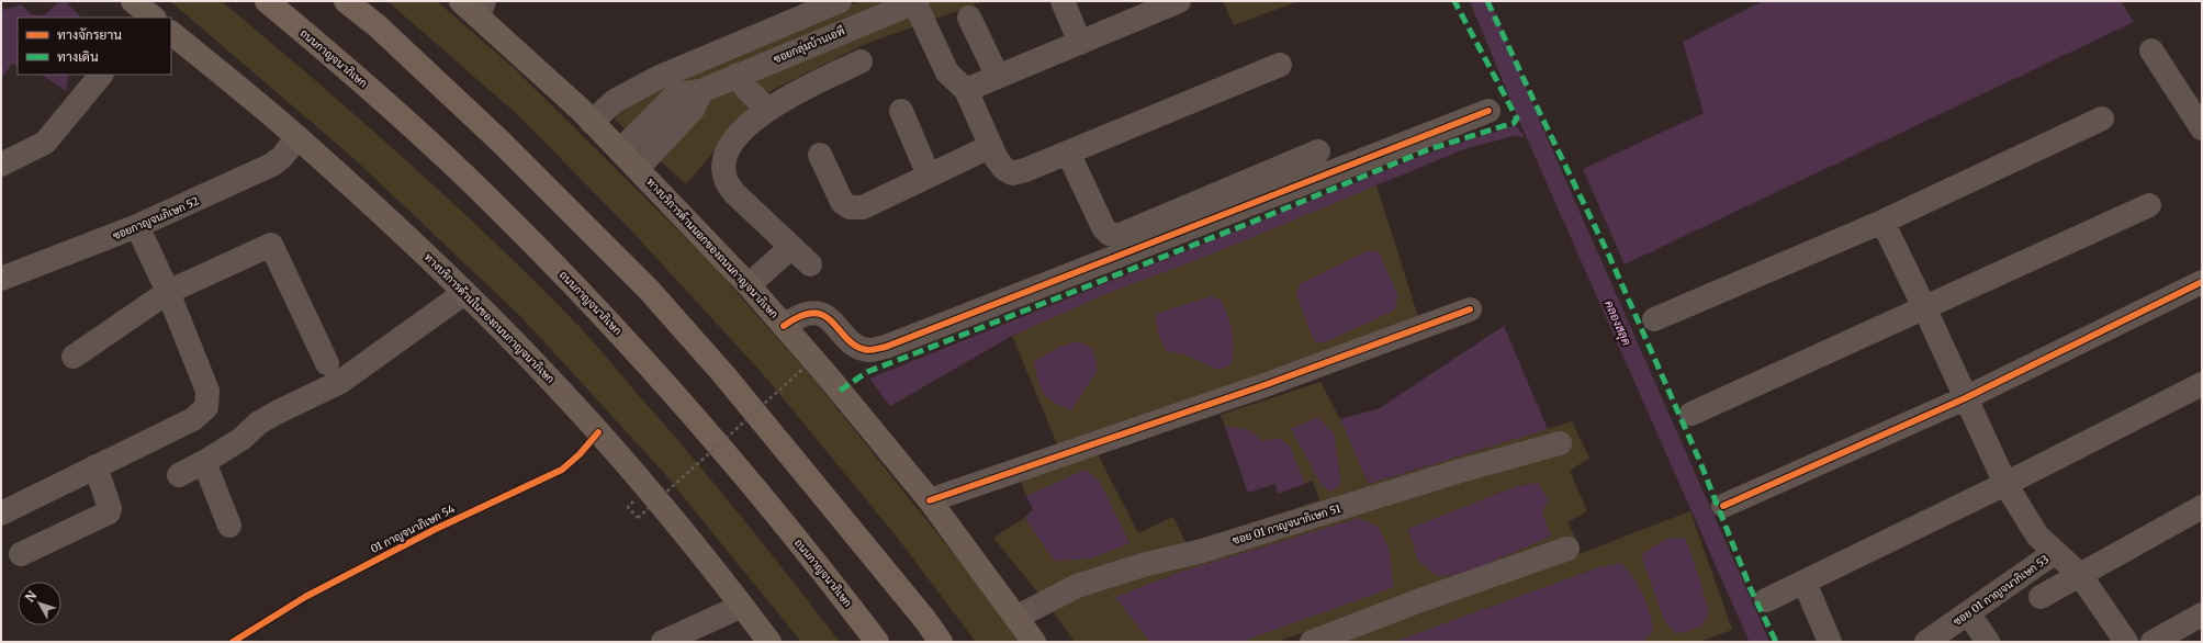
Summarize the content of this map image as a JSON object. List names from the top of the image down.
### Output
{
  "streets": {
    "highway": ["ถนนกาญจนาภิเษก"],
    "main road": ["ทางบริการด้านนอกของถนนกาญจนาภิเษก", "ทางบริการด้านในของถนนกาญจนาภิเษก"],
    "street": [
      "ซอยกลุ่มบ้านเอพี",
      "ซอยกาญจนภิเษก 52",
      "ซอย 01 กาญจนากิเษก 51",
      "ซอย 01 กาญจนากิเษก 53"
    ],
    "cycle path": ["01 กาญจนาภิเษก 54"]
  },
  "crossings": [
    ["ซอยกลุ่มบ้านเอพี", "ทางบริการด้านนอกของถนนกาญจนาภิเษก"],
    ["ซอยกาญจนภิเษก 52", "ทางบริการด้านในของถนนกาญจนาภิเษก"],
    ["ทางบริการด้านนอกของถนนกาญจนาภิเษก", "ซอย 01 กาญจนากิเษก 51"]
  ],
  "water": ["คลองสลุด"],
  "legend": ["ทางจักรยาน", "ทางเดิน"],
  "north": "top left"
}
